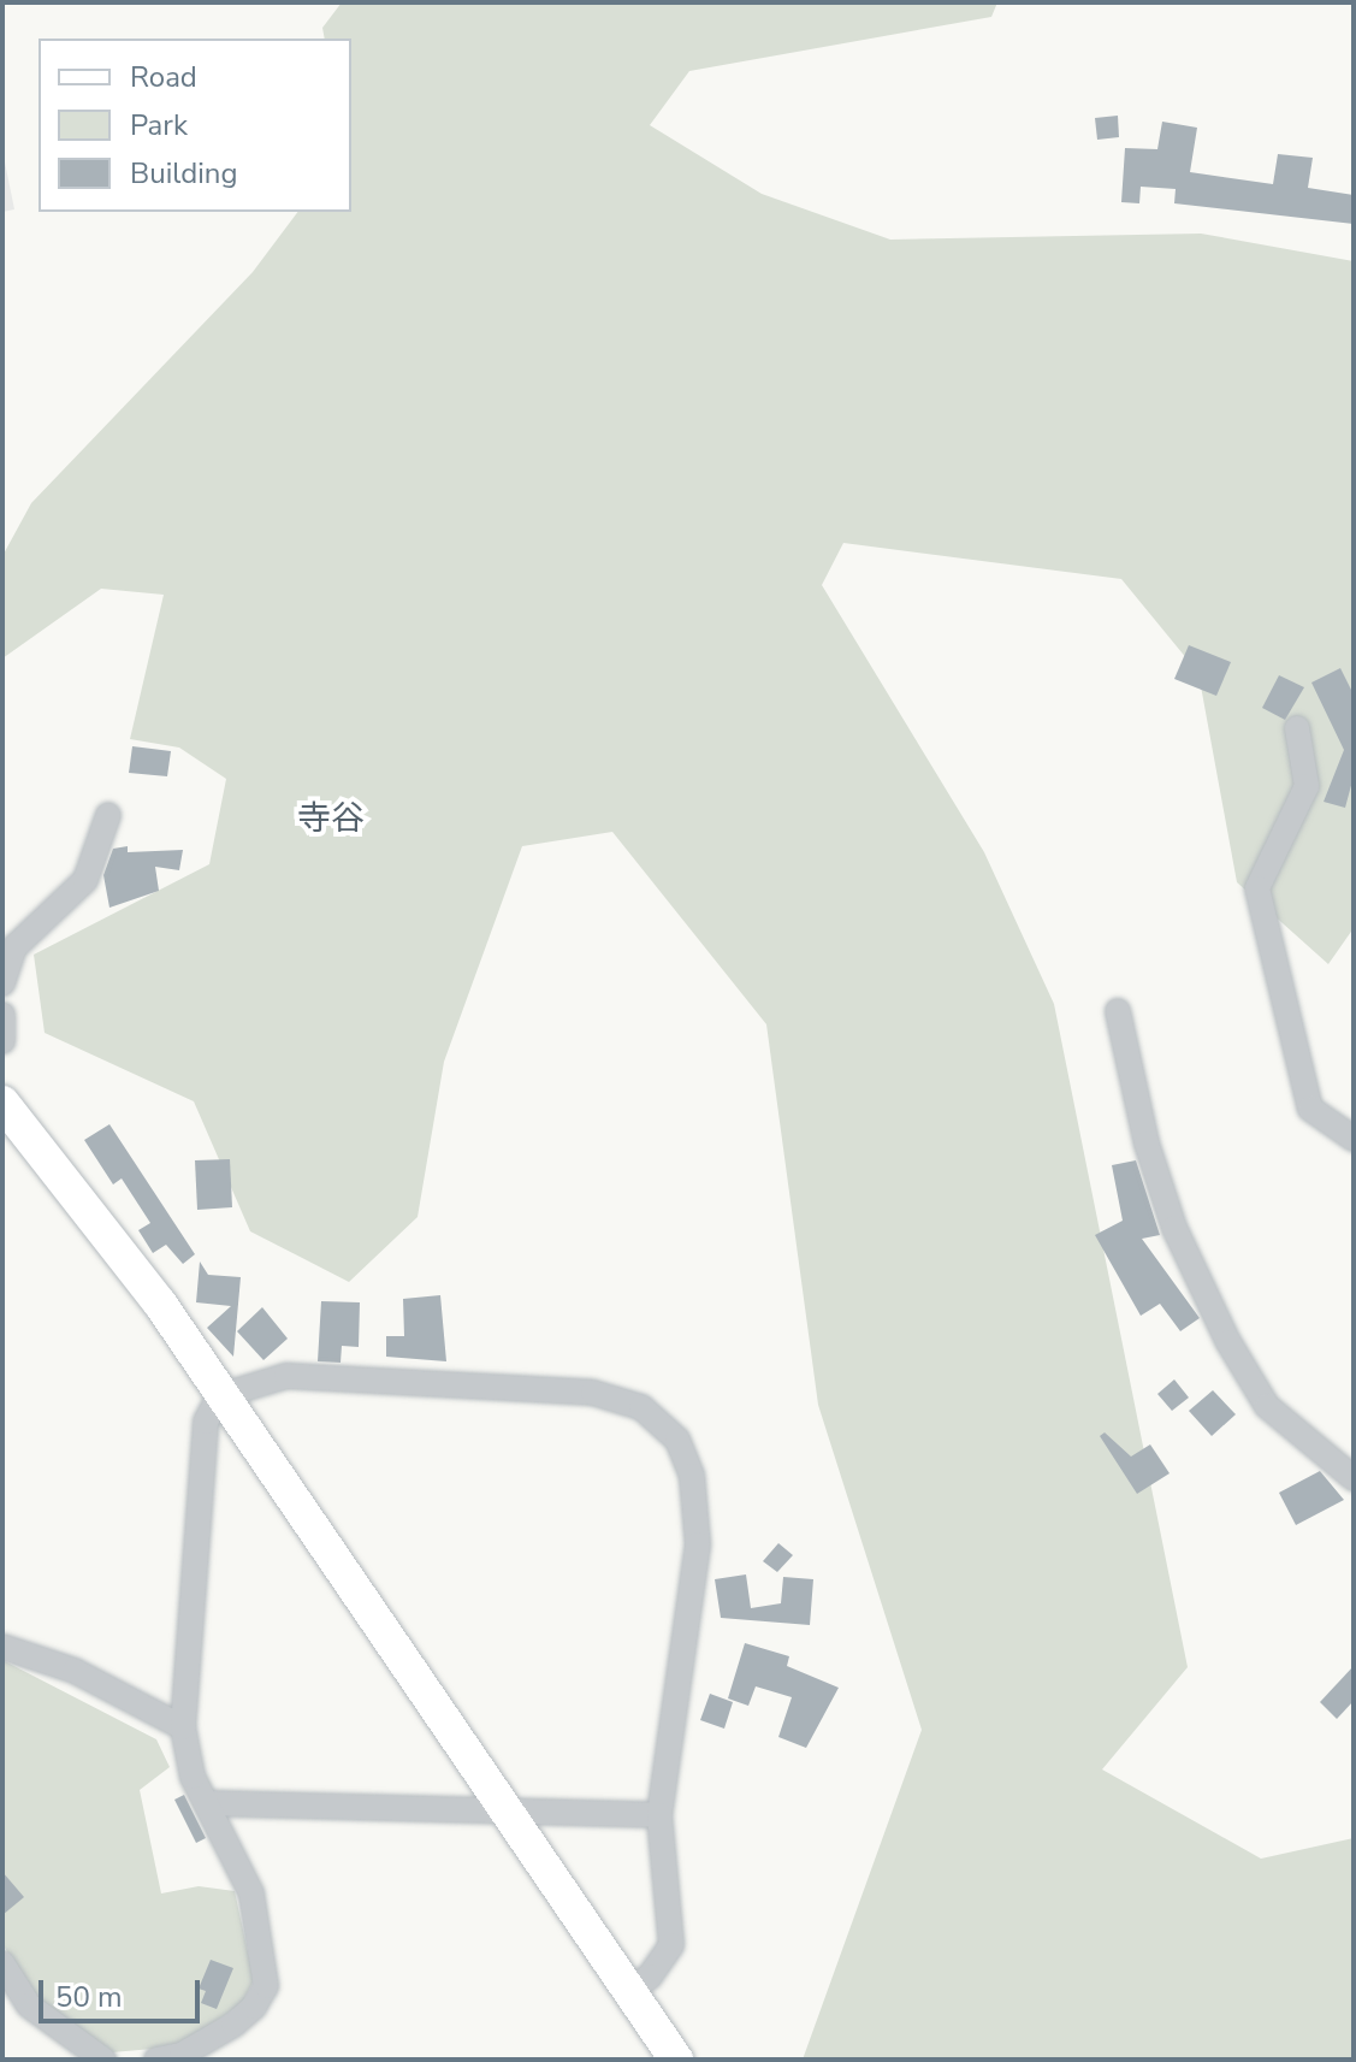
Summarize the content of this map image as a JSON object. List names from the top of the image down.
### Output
{
  "districts": ["寺谷"],
  "legend": ["Road", "Park", "Building"],
  "scale_bar": "50 m"
}
